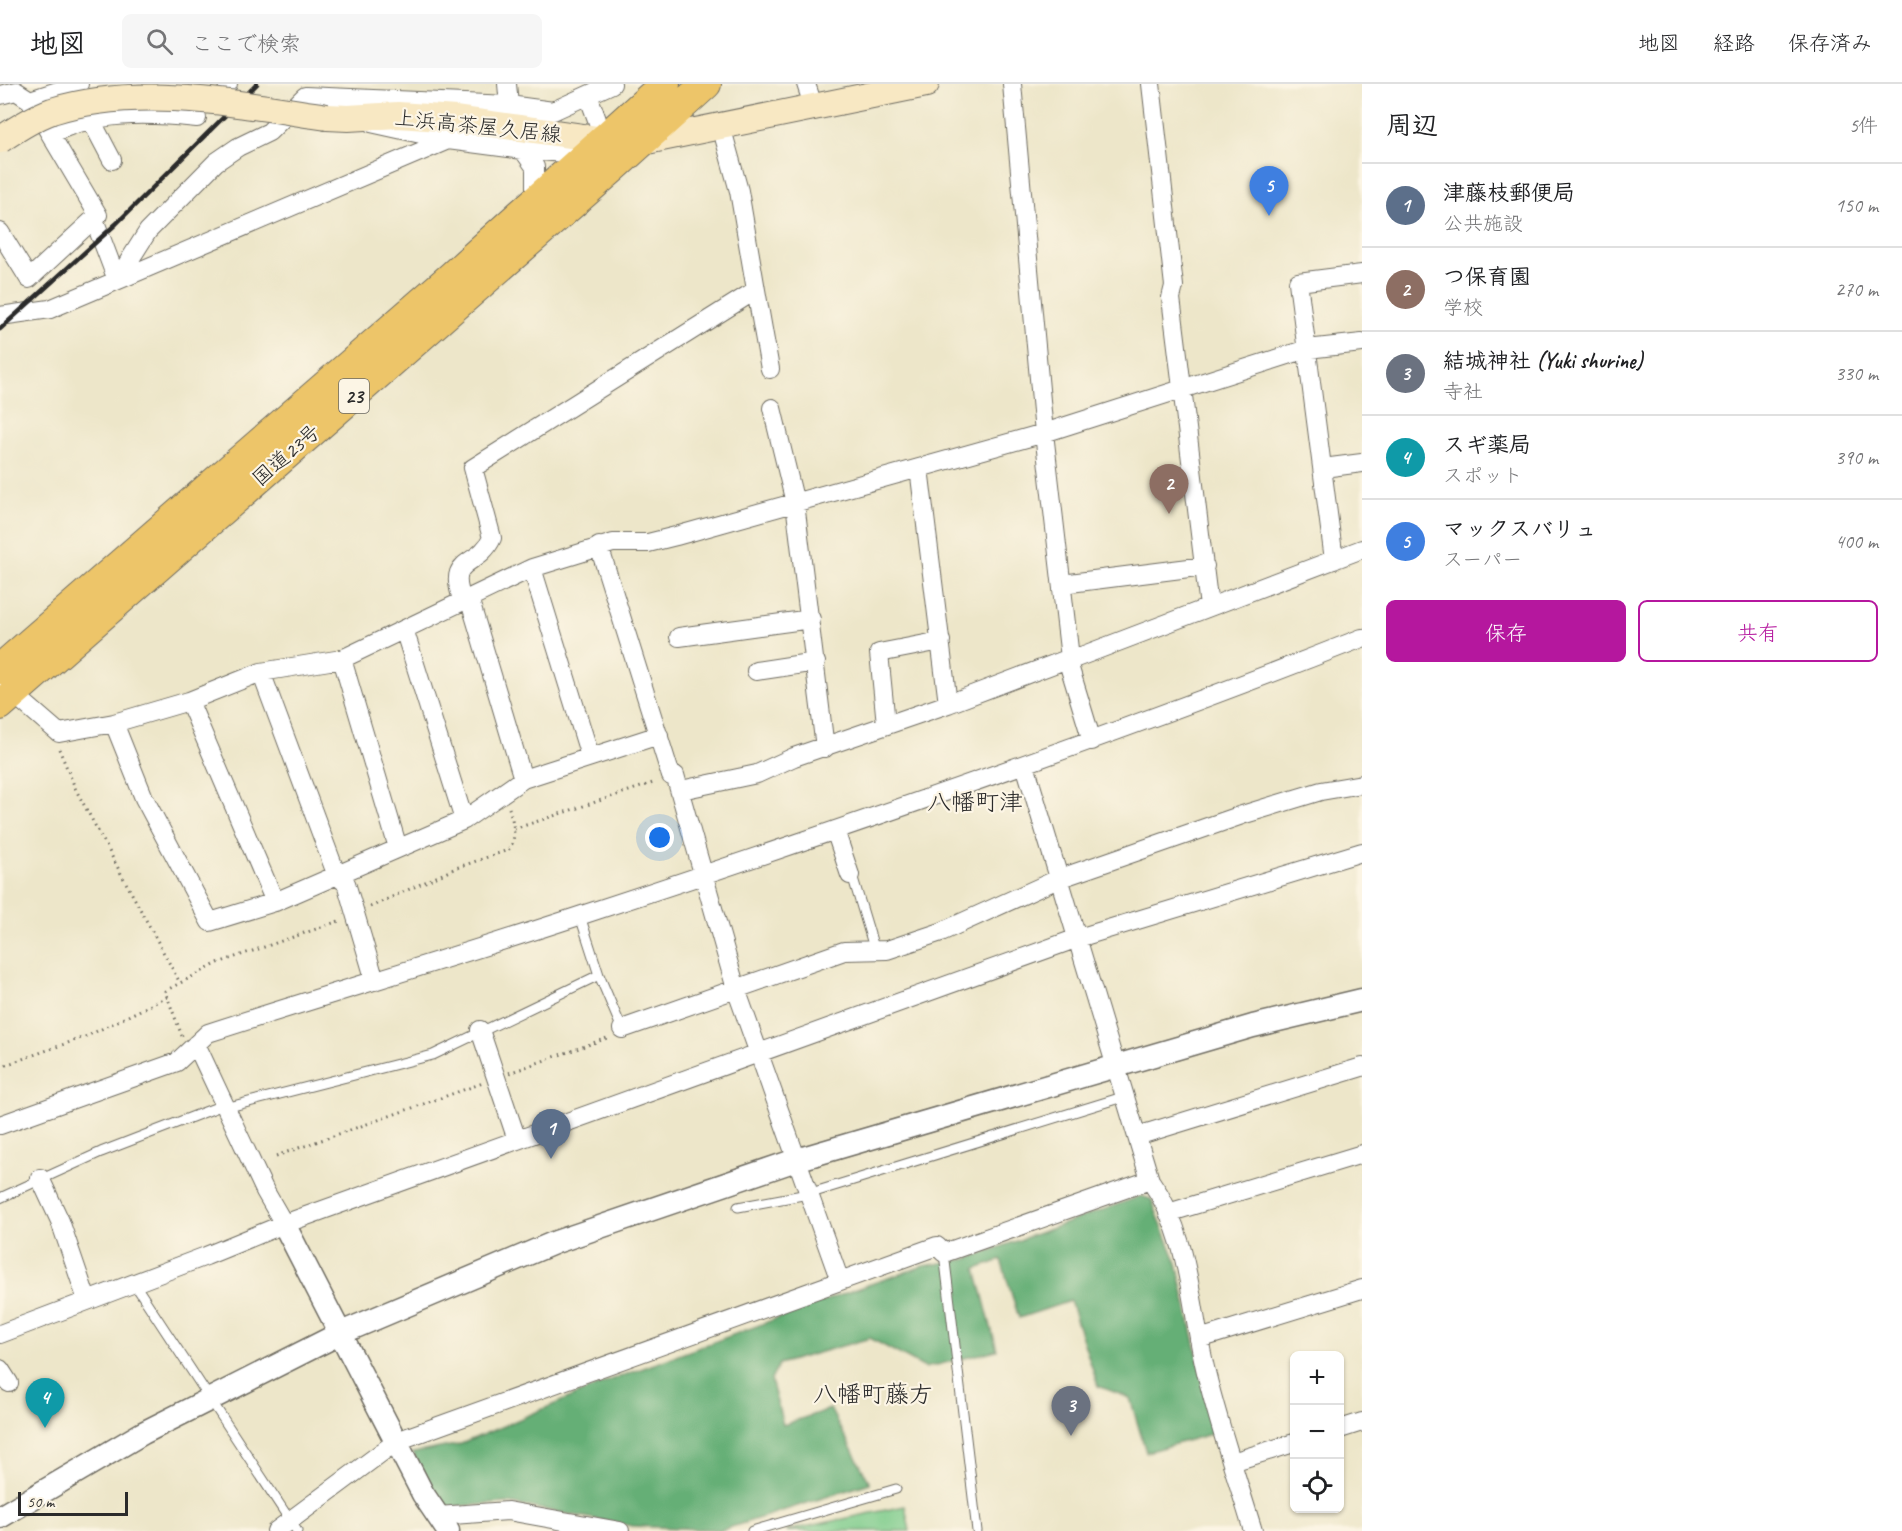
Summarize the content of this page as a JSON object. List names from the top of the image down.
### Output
{
  "streets": {
    "highway": ["23", "国道23号"],
    "main road": ["上浜高茶屋久居線"]
  },
  "crossings": [
    ["上浜高茶屋久居線", "国道23号"]
  ],
  "districts": ["八幡町津", "八幡町藤方"],
  "scale_bar": "50 m",
  "page": {
    "header": "地図",
    "search": "ここで検索",
    "nav": ["地図", "経路", "保存済み"],
    "heading": ["周辺", "5件"],
    "list": [
      {
        "mark": "1",
        "name": "津藤枝郵便局",
        "note": "公共施設",
        "value": "150 m"
      },
      {
        "mark": "2",
        "name": "つ保育園",
        "note": "学校",
        "value": "270 m"
      },
      {
        "mark": "3",
        "name": "結城神社 (Yuki shurine)",
        "note": "寺社",
        "value": "330 m"
      },
      {
        "mark": "4",
        "name": "スギ薬局",
        "note": "スポット",
        "value": "390 m"
      },
      {
        "mark": "5",
        "name": "マックスバリュ",
        "note": "スーパー",
        "value": "400 m"
      }
    ],
    "pins": [
      "5",
      "2",
      "1",
      "4",
      "3"
    ],
    "buttons": ["保存", "共有"],
    "map_buttons": ["+", "−"],
    "scale": "50 m"
  }
}
